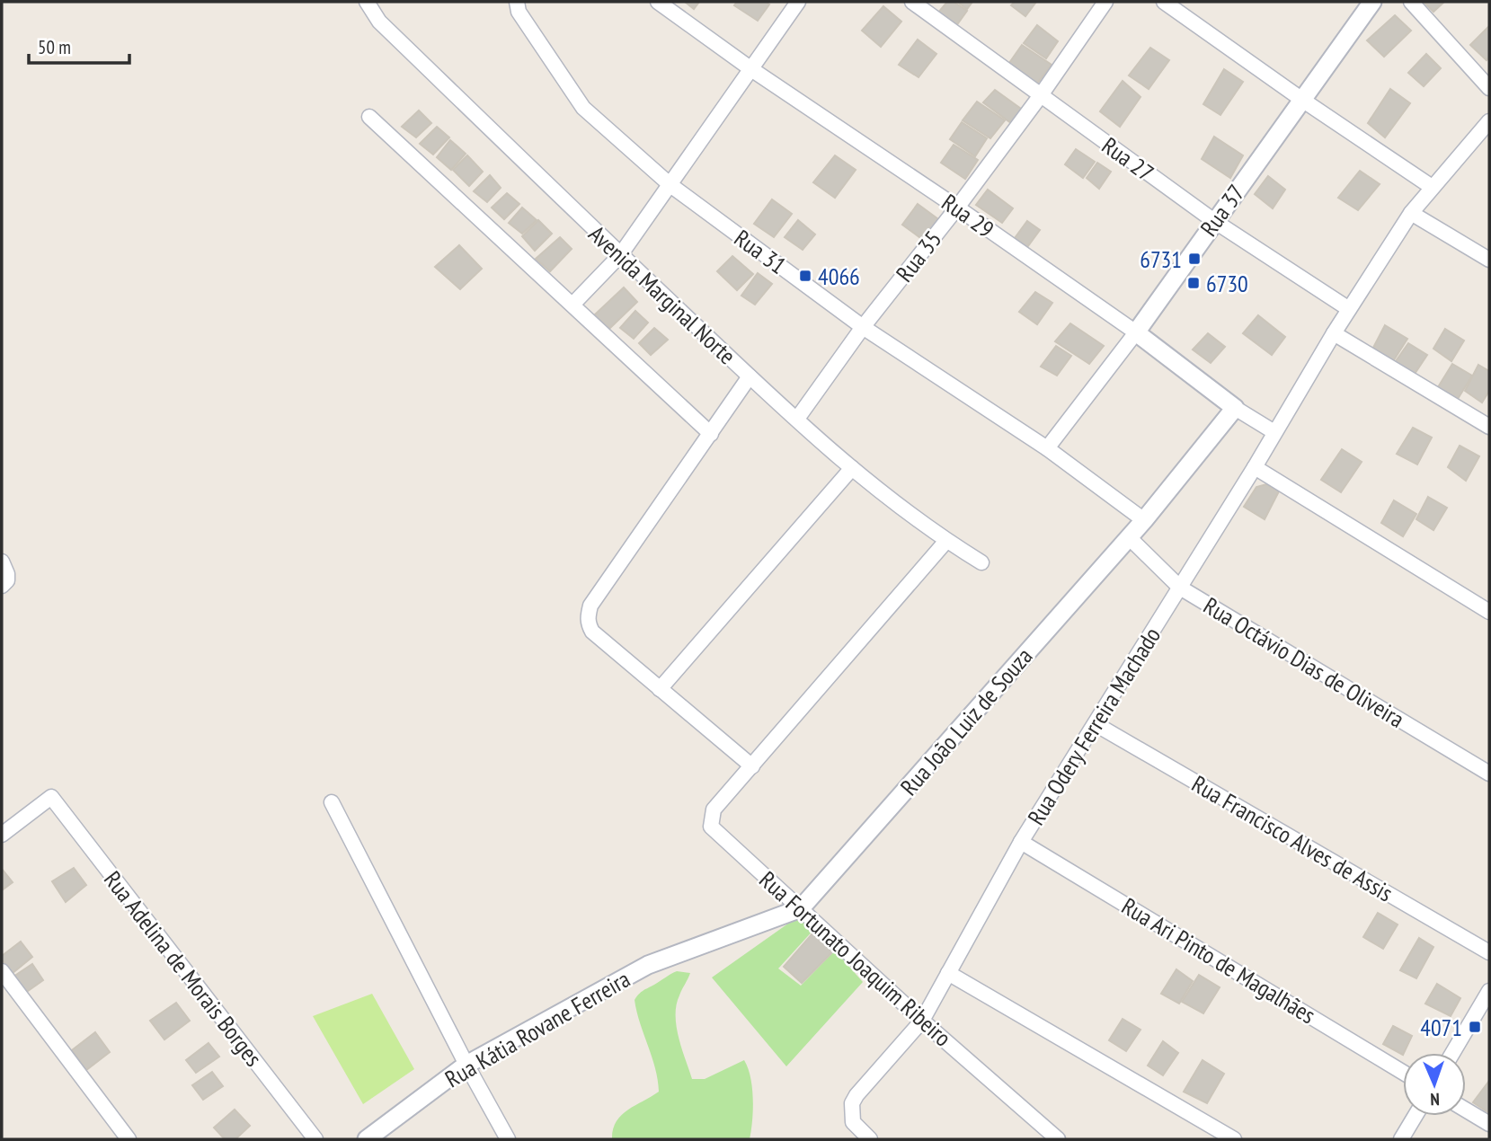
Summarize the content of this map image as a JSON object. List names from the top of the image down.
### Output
{
  "streets": {
    "street": [
      "Rua 27",
      "Rua 37",
      "Rua 29",
      "Rua 31",
      "Rua 35",
      "Avenida Marginal Norte",
      "Rua Octávio Dias de Oliveira",
      "Rua João Luiz de Souza",
      "Rua Odery Ferreira Machado",
      "Rua Francisco Alves de Assis",
      "Rua Fortunato Joaquim Ribeiro",
      "Rua Ari Pinto de Magalhães",
      "Rua Adelina de Morais Borges",
      "Rua Kátia Rovane Ferreira"
    ]
  },
  "crossings": [
    ["Rua 27", "Rua 37"],
    ["Rua 27", "Rua 35"],
    ["Rua 37", "Rua 29"],
    ["Rua 37", "Rua 31"],
    ["Rua 29", "Rua 35"],
    ["Rua 29", "Rua João Luiz de Souza"],
    ["Rua 29", "Rua Odery Ferreira Machado"],
    ["Rua 31", "Rua 35"],
    ["Rua 31", "Rua João Luiz de Souza"],
    ["Rua 35", "Avenida Marginal Norte"],
    ["Rua Octávio Dias de Oliveira", "Rua João Luiz de Souza"],
    ["Rua Octávio Dias de Oliveira", "Rua Odery Ferreira Machado"],
    ["Rua João Luiz de Souza", "Rua Fortunato Joaquim Ribeiro"],
    ["Rua João Luiz de Souza", "Rua Kátia Rovane Ferreira"],
    ["Rua Odery Ferreira Machado", "Rua Francisco Alves de Assis"],
    ["Rua Odery Ferreira Machado", "Rua Fortunato Joaquim Ribeiro"],
    ["Rua Odery Ferreira Machado", "Rua Ari Pinto de Magalhães"]
  ],
  "places": {
    "transit": [
      "6731",
      "4066",
      "6730",
      "4071"
    ]
  },
  "scale_bar": "50 m",
  "north": "bottom"
}
